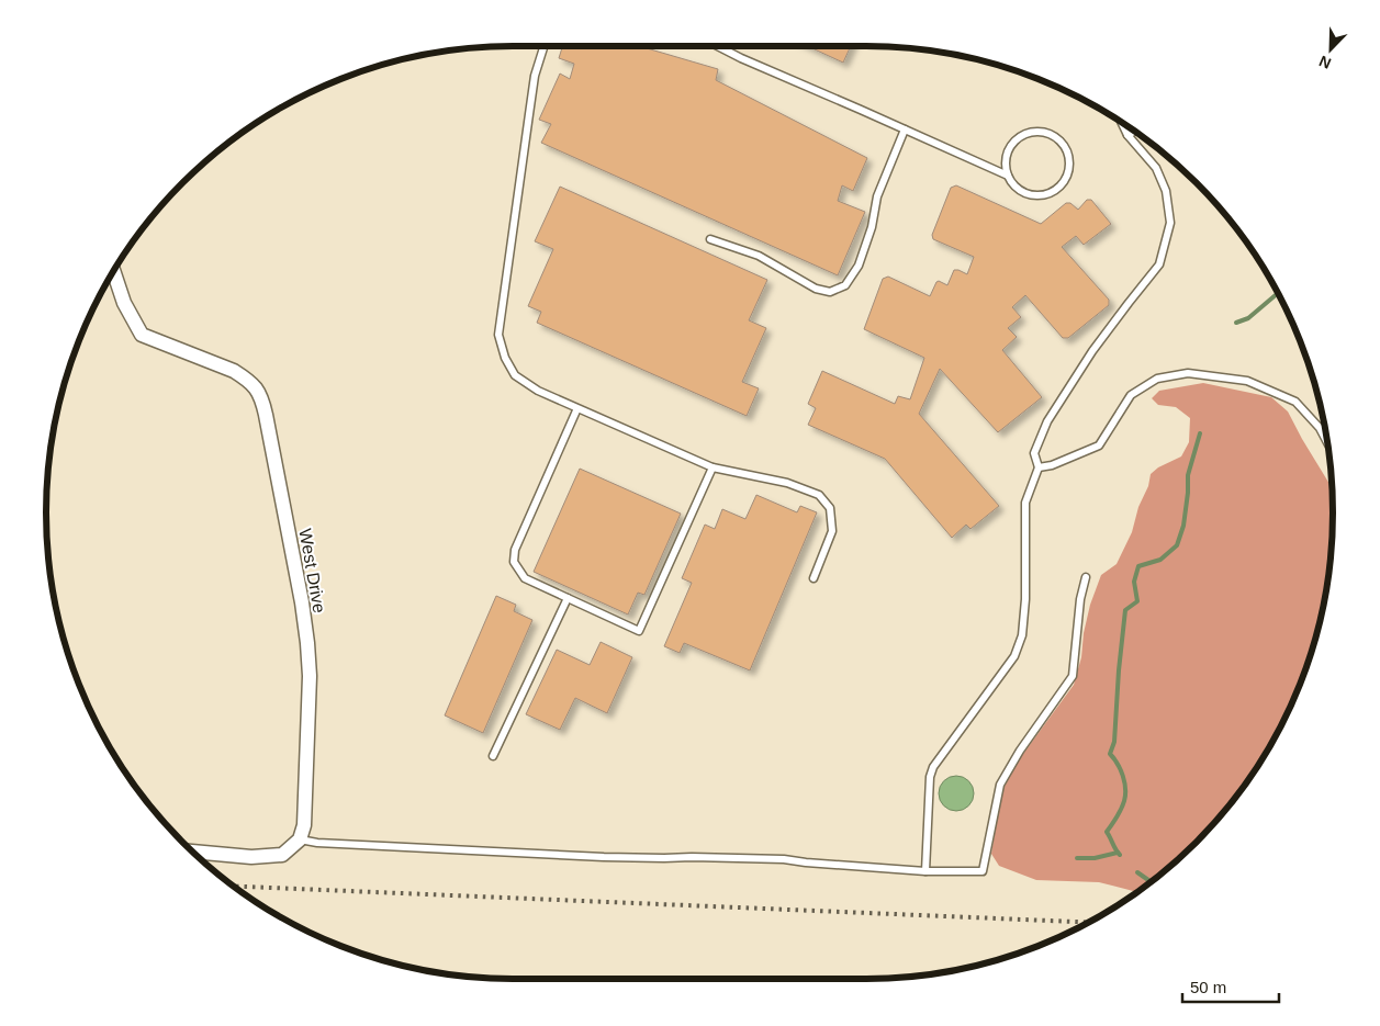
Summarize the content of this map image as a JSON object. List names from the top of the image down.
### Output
{
  "streets": {
    "street": ["West Drive"]
  },
  "scale_bar": "50 m",
  "north": "bottom left"
}
